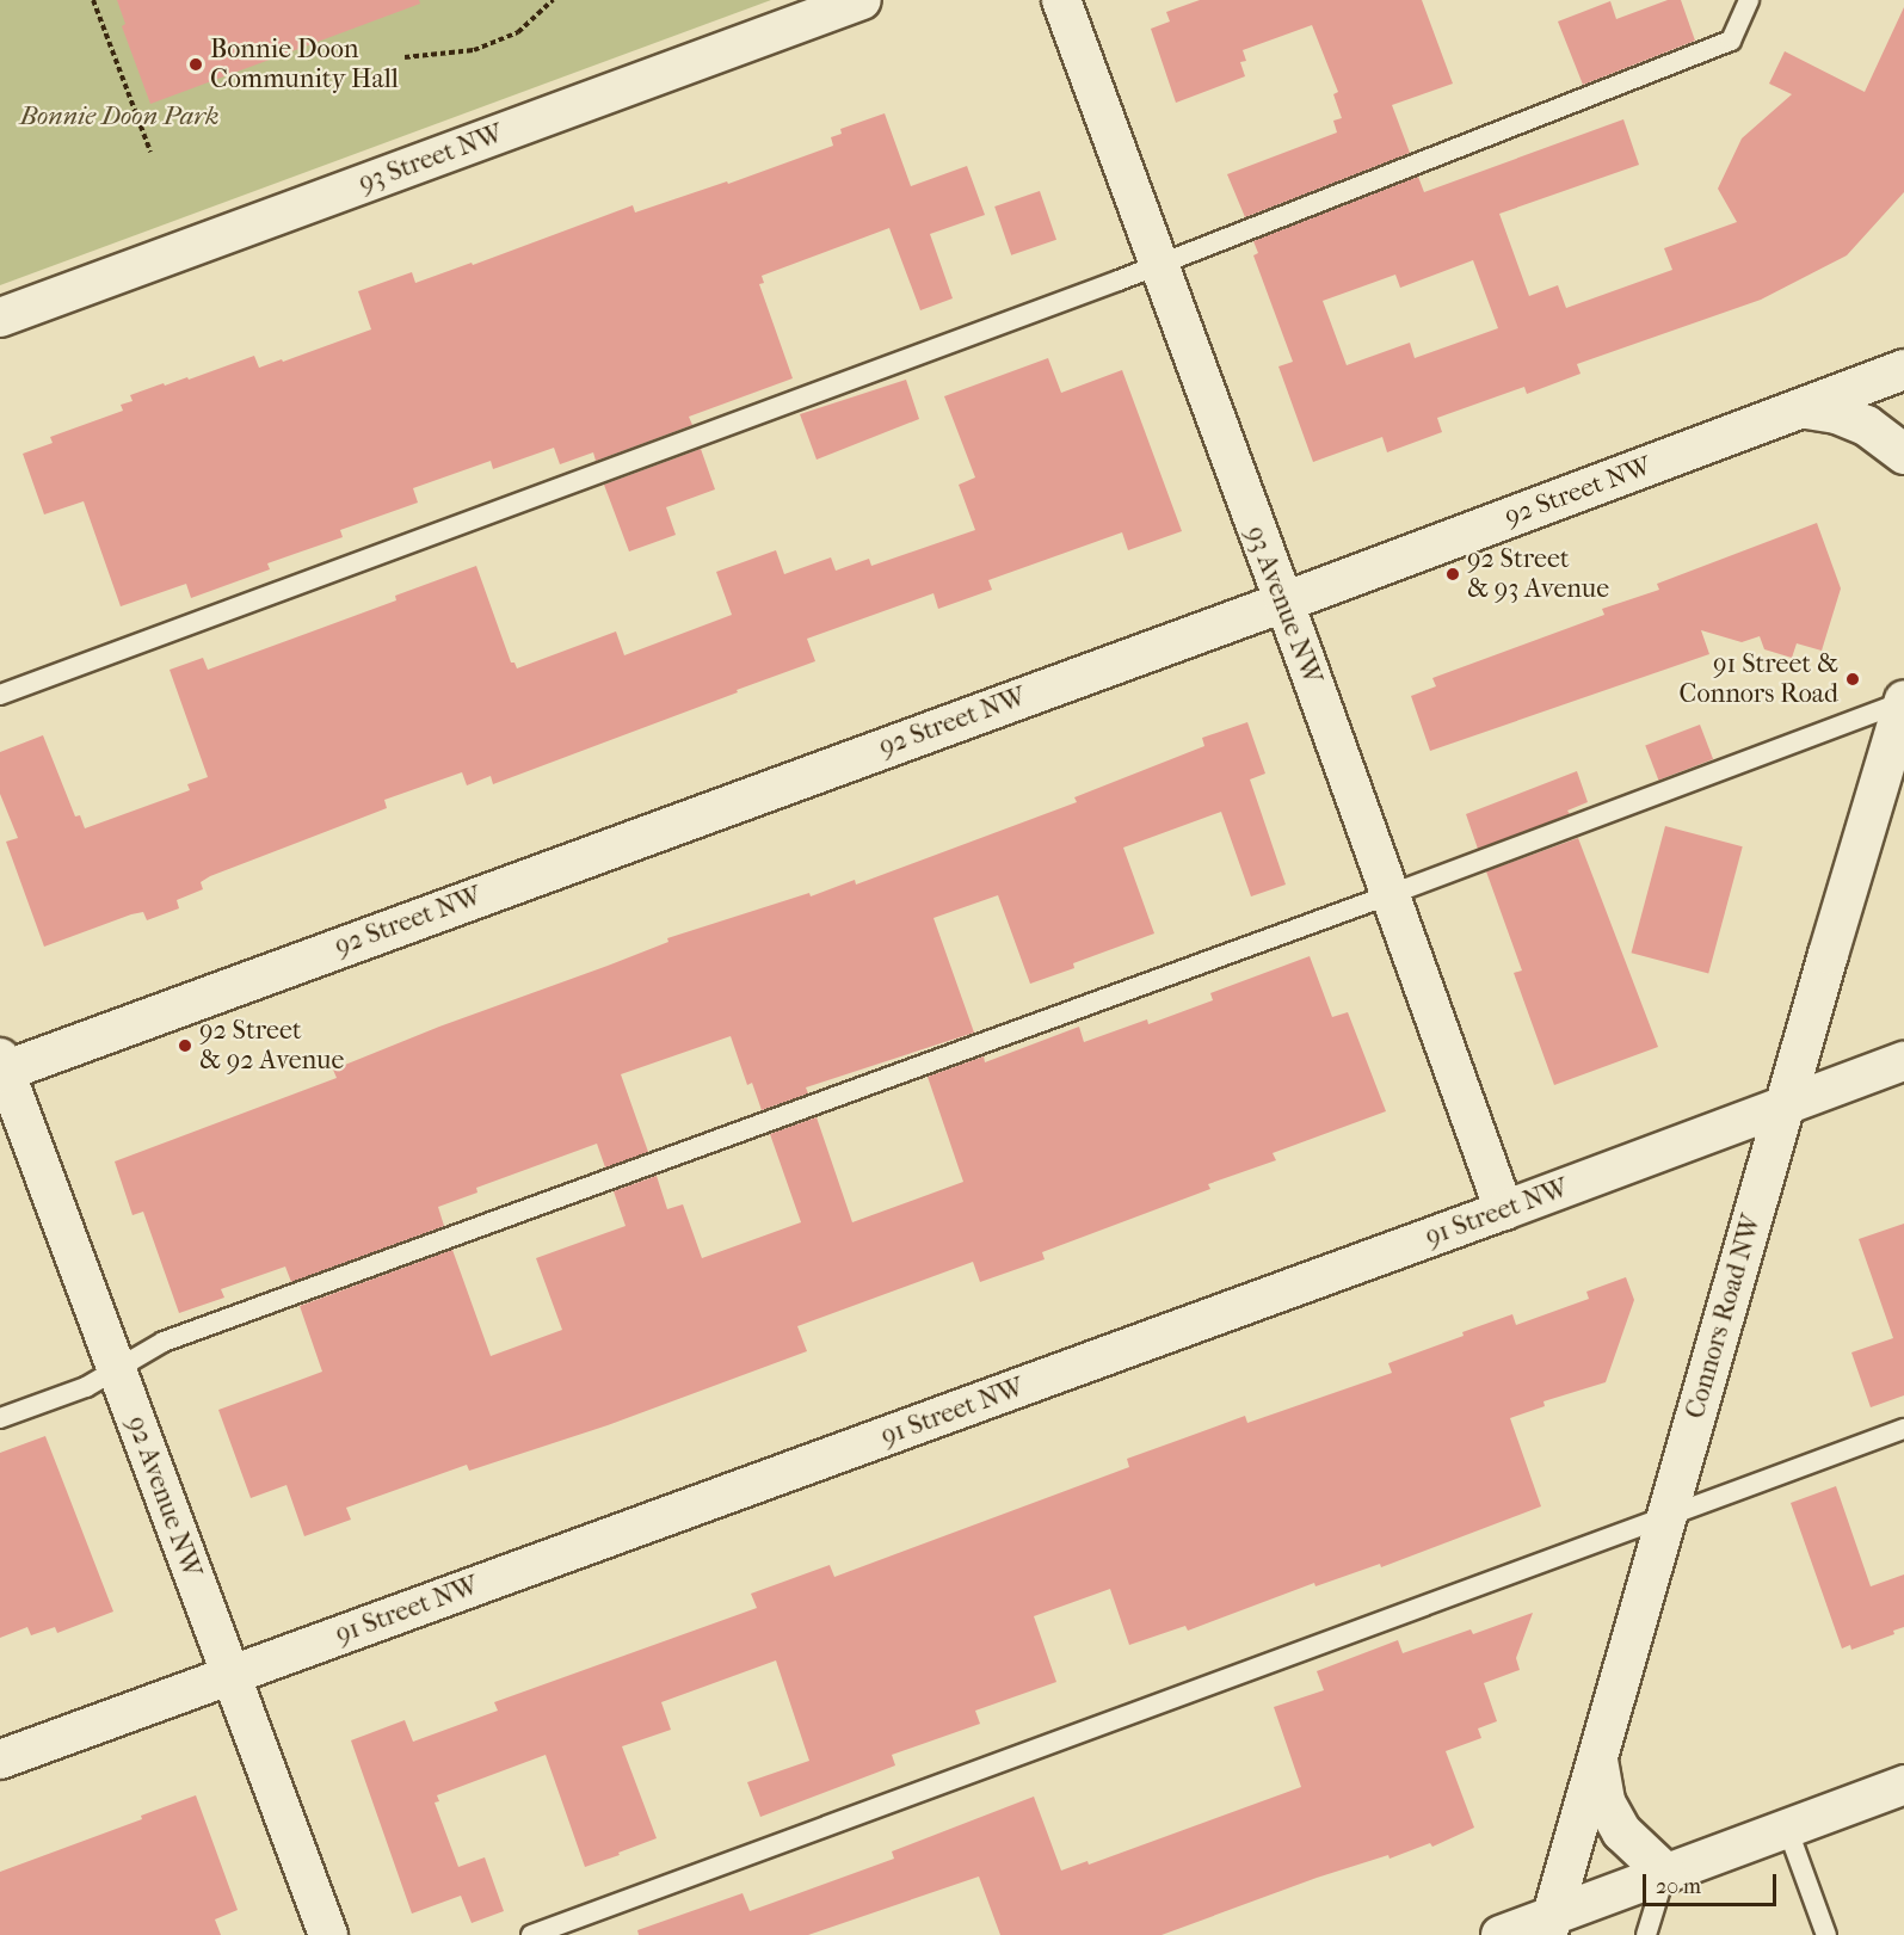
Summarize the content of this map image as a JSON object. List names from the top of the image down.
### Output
{
  "streets": {
    "street": [
      "93 Street NW",
      "92 Street NW",
      "93 Avenue NW",
      "91 Street NW",
      "Connors Road NW",
      "92 Avenue NW"
    ]
  },
  "crossings": [
    ["92 Street NW", "93 Avenue NW"],
    ["92 Street NW", "92 Avenue NW"],
    ["93 Avenue NW", "91 Street NW"],
    ["91 Street NW", "Connors Road NW"],
    ["91 Street NW", "92 Avenue NW"]
  ],
  "parks": ["Bonnie Doon Park"],
  "places": [
    "Bonnie Doon Community Hall",
    "92 Street & 93 Avenue",
    "91 Street & Connors Road",
    "92 Street & 92 Avenue"
  ],
  "scale_bar": "20 m"
}
